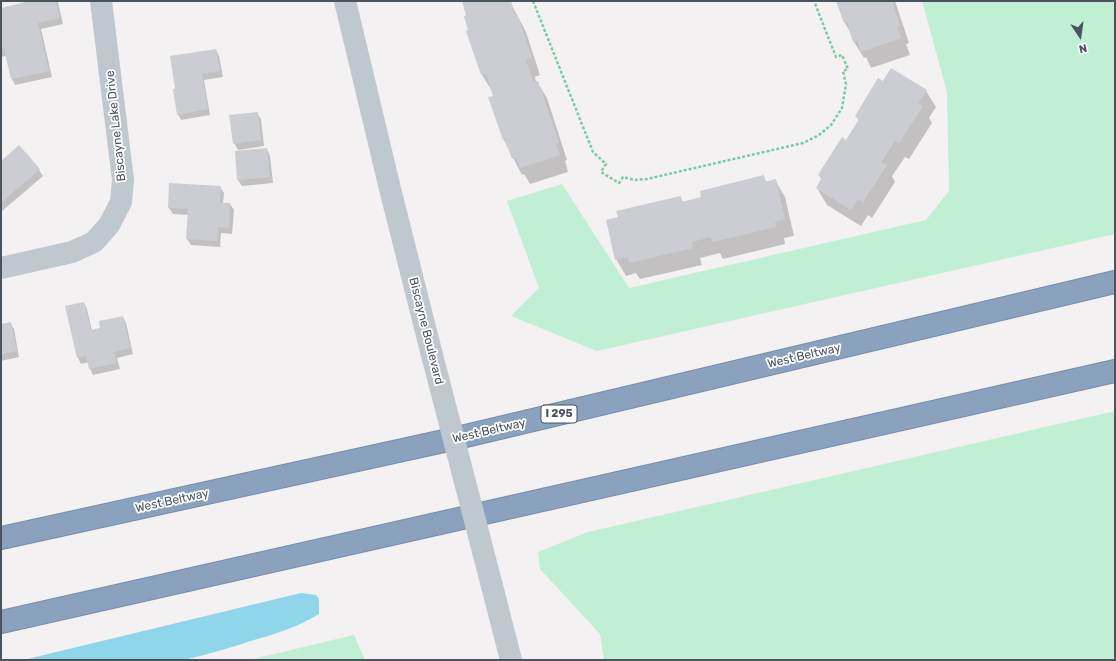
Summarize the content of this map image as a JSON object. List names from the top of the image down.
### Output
{
  "streets": {
    "highway": ["West Beltway", "I 295"],
    "street": ["Biscayne Lake Drive", "Biscayne Boulevard"]
  },
  "north": "bottom"
}
